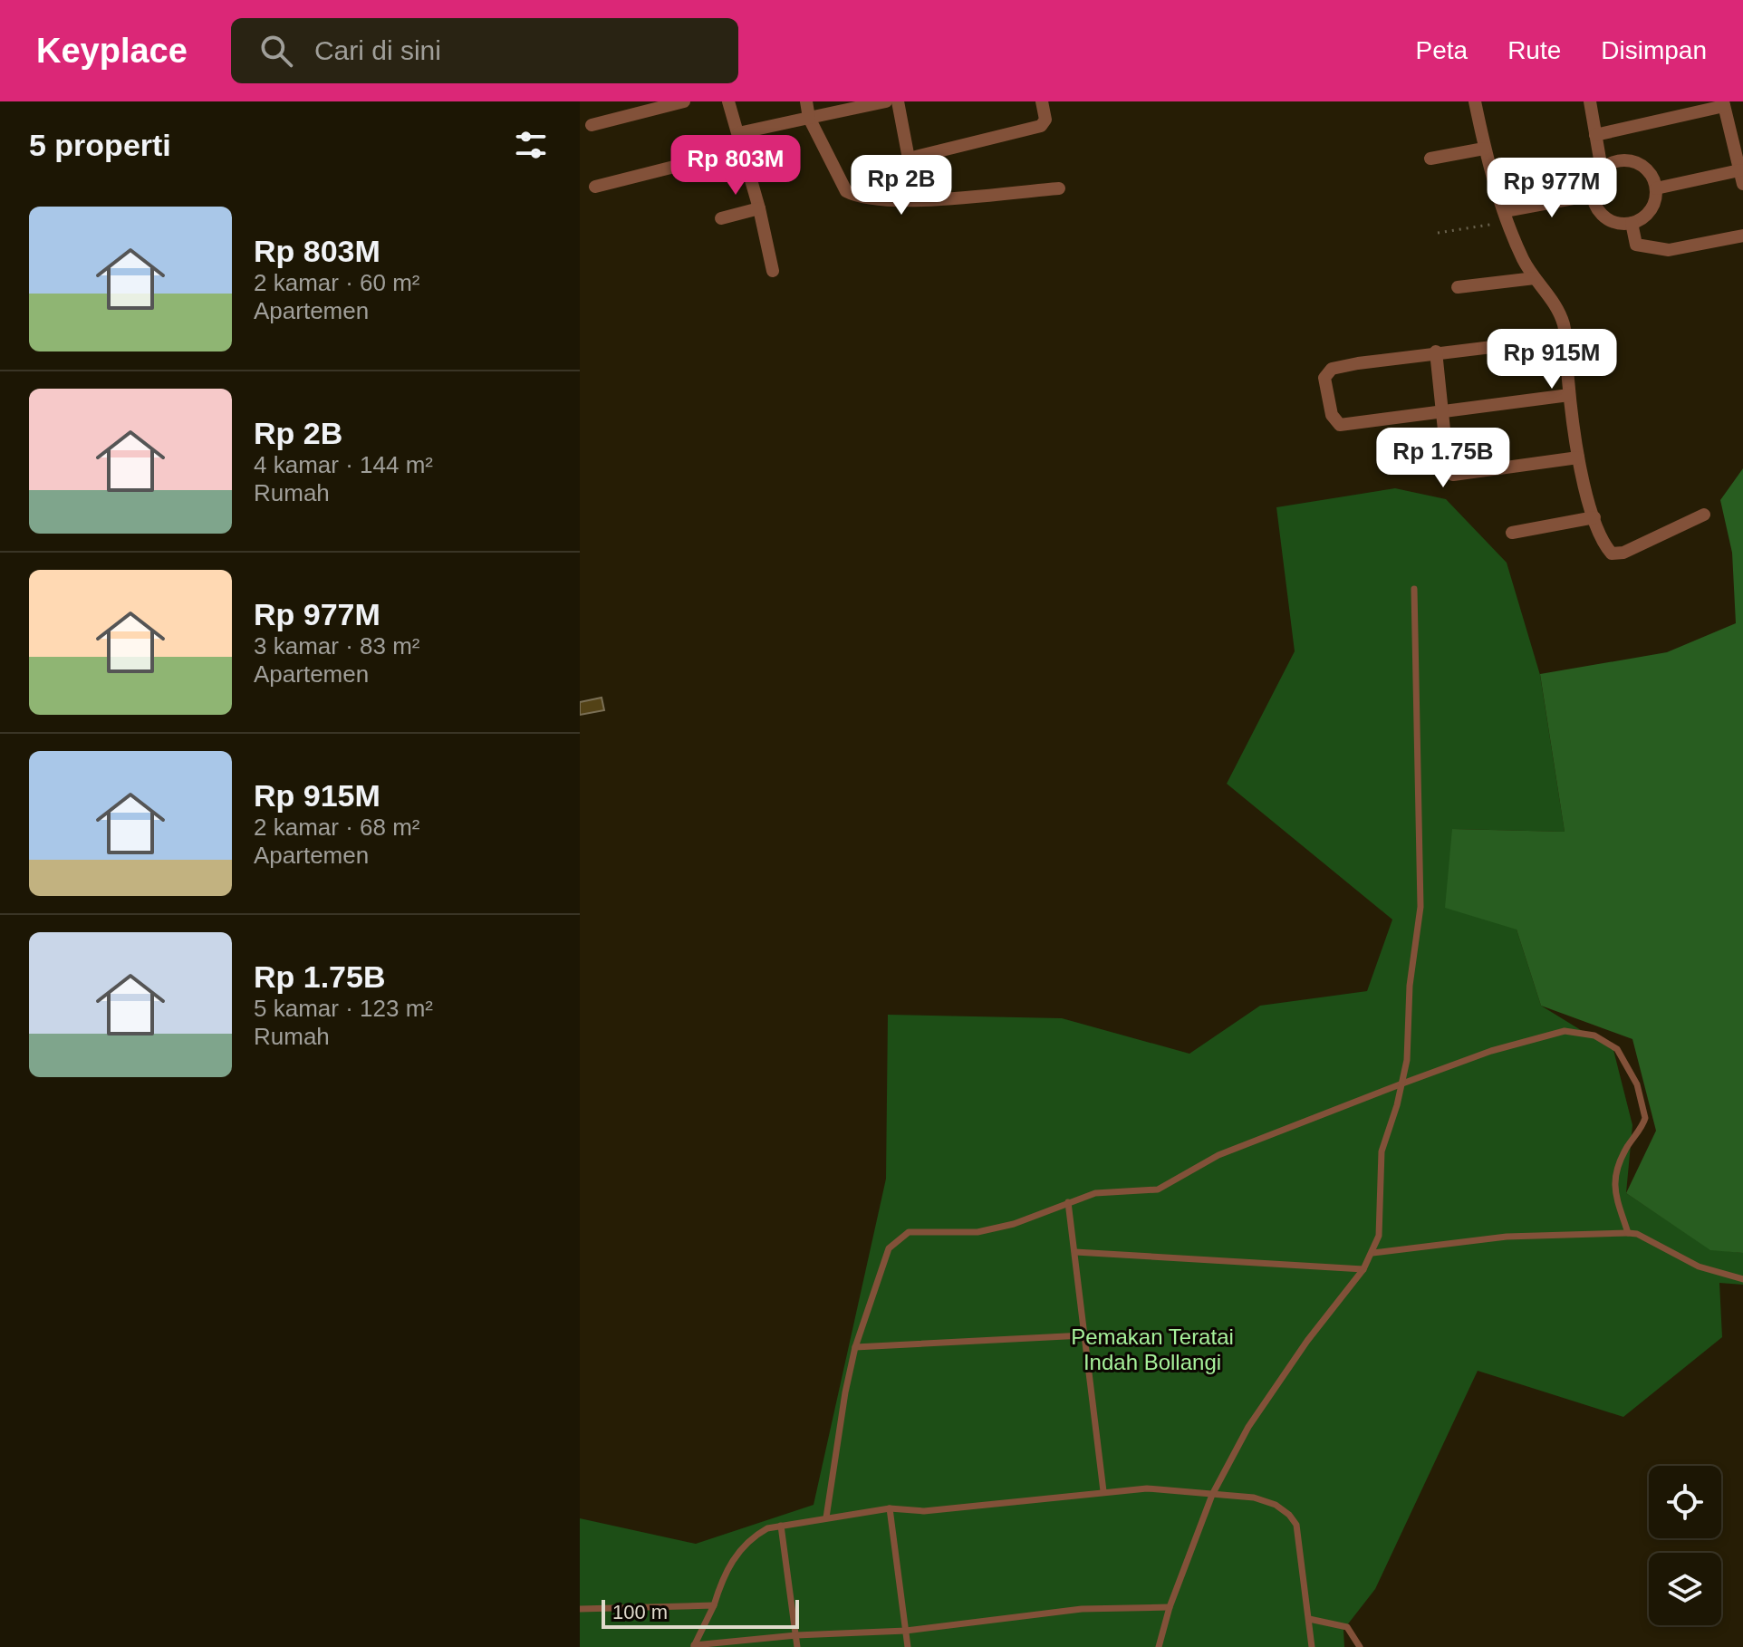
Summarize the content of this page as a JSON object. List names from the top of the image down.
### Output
{
  "parks": ["Pemakan Teratai Indah Bollangi"],
  "scale_bar": "100 m",
  "page": {
    "header": "Keyplace",
    "search": "Cari di sini",
    "nav": ["Peta", "Rute", "Disimpan"],
    "heading": "5 properti",
    "price": [
      "Rp 803M",
      "Rp 2B",
      "Rp 977M",
      "Rp 915M",
      "Rp 1.75B"
    ],
    "list": [
      {
        "name": "Rp 803M",
        "note": "2 kamar · 60 m² · Apartemen"
      },
      {
        "name": "Rp 2B",
        "note": "4 kamar · 144 m² · Rumah"
      },
      {
        "name": "Rp 977M",
        "note": "3 kamar · 83 m² · Apartemen"
      },
      {
        "name": "Rp 915M",
        "note": "2 kamar · 68 m² · Apartemen"
      },
      {
        "name": "Rp 1.75B",
        "note": "5 kamar · 123 m² · Rumah"
      }
    ],
    "scale": "100 m"
  }
}
